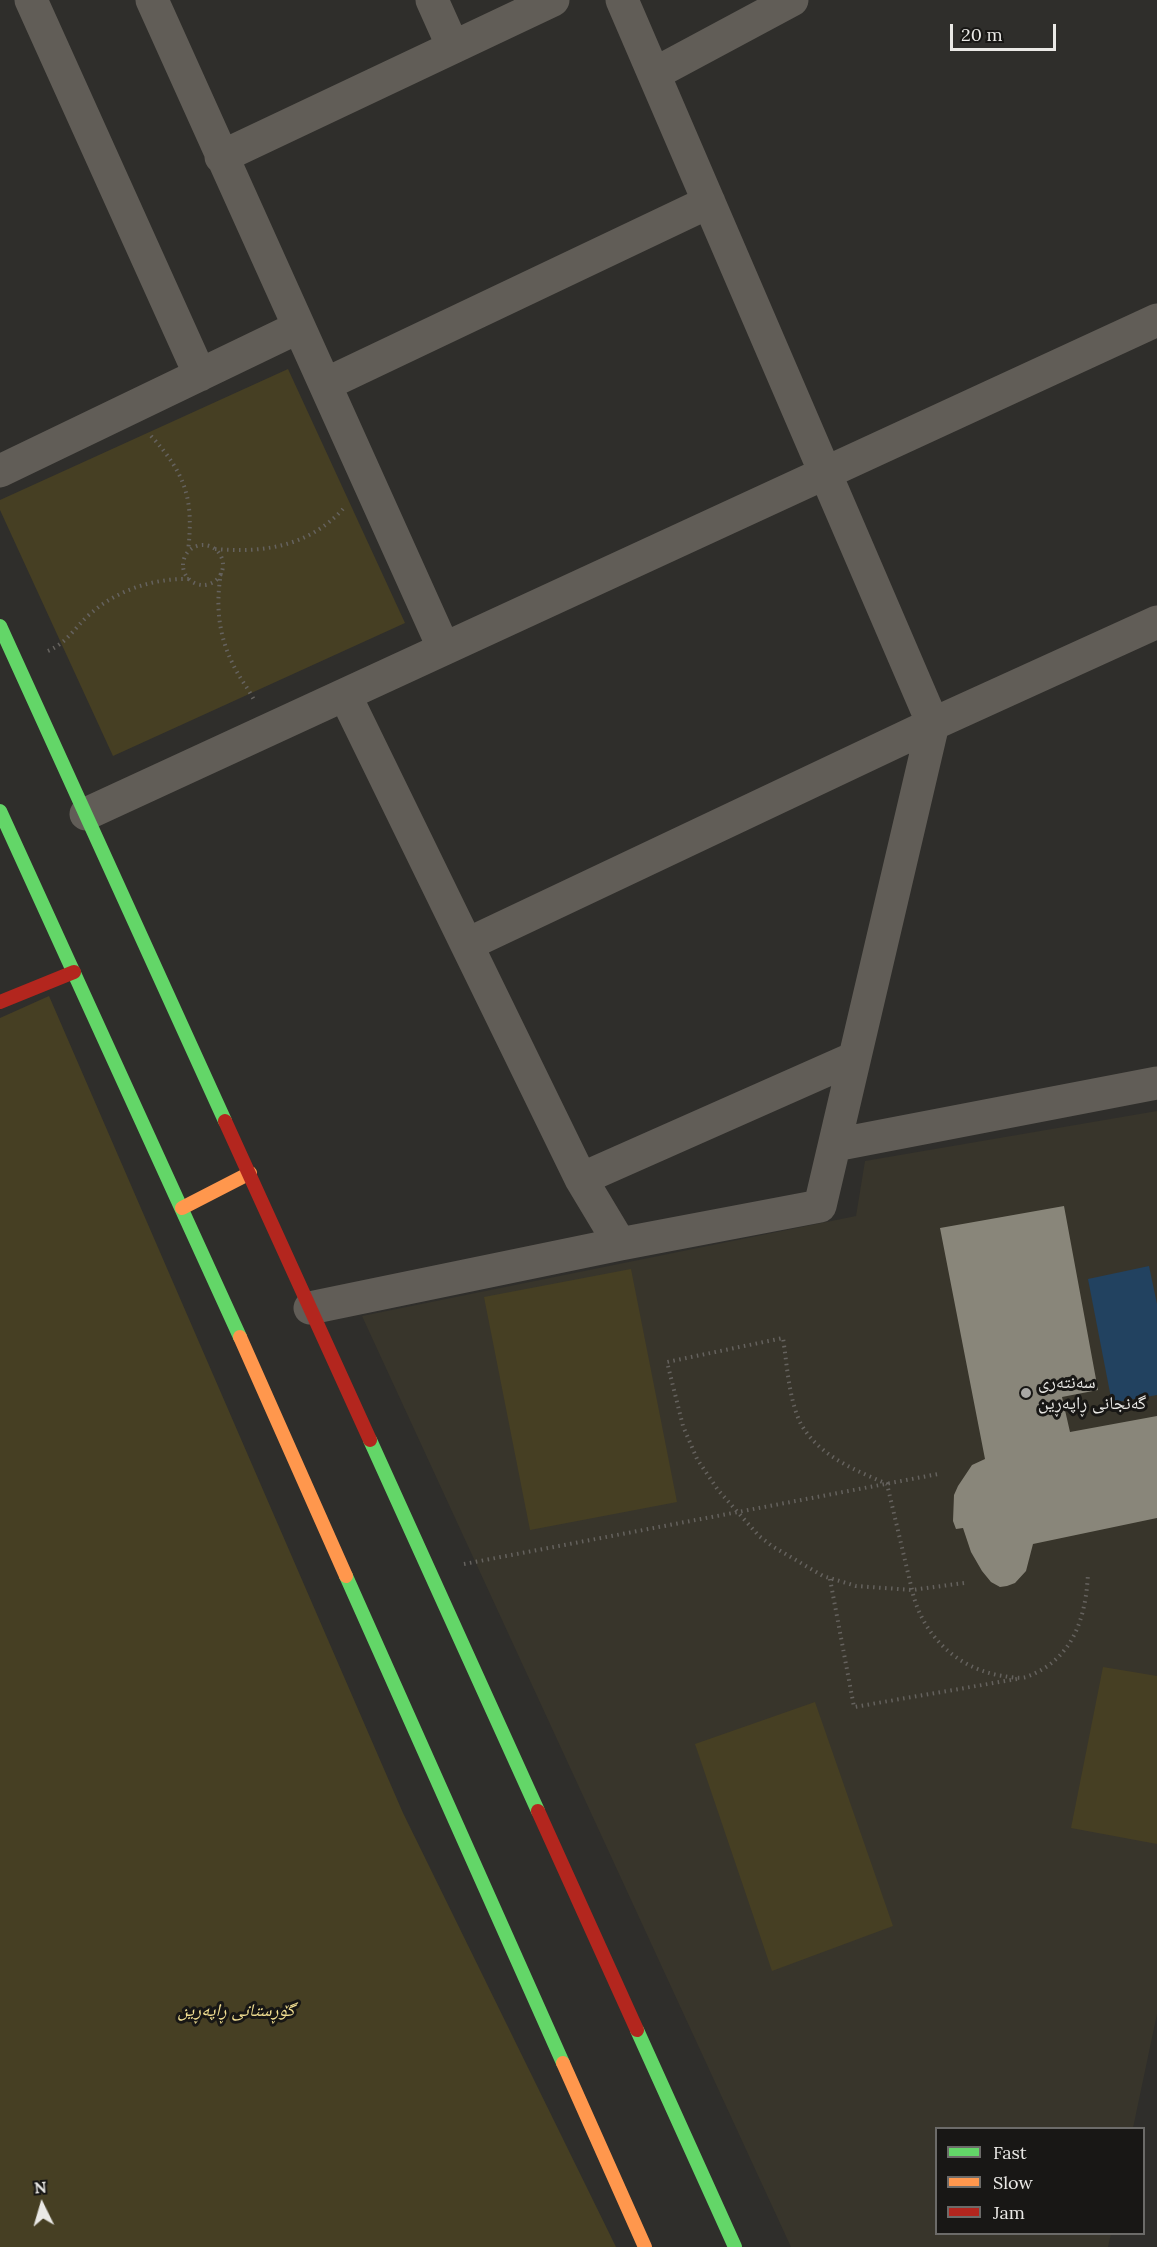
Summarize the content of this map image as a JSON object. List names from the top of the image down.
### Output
{
  "parks": ["گۆڕستانی ڕاپەڕین"],
  "places": ["سەنتەری گەنجانی ڕاپەڕین"],
  "legend": ["Fast", "Slow", "Jam"],
  "scale_bar": "20 m",
  "north": "top"
}
